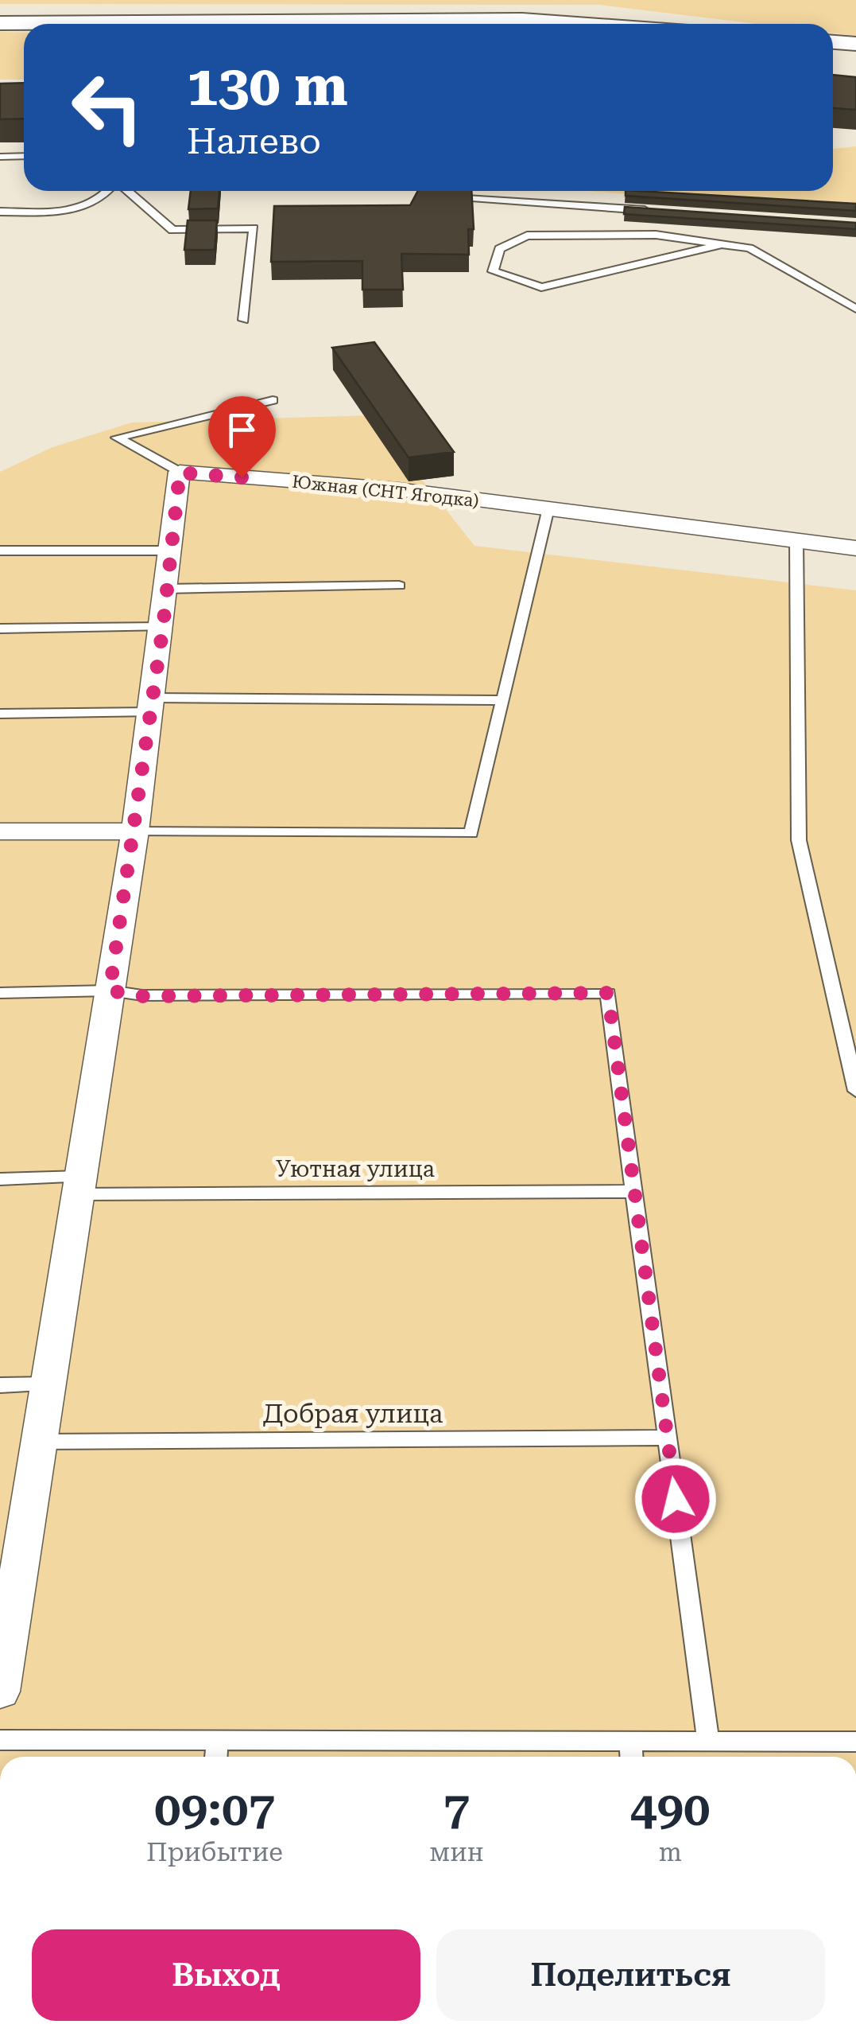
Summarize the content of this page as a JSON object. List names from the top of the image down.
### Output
{
  "streets": {
    "street": ["Южная (СНТ Ягодка)"],
    "lane": ["Уютная улица", "Добрая улица"]
  },
  "page": {
    "turn": ["130 m", "Налево"],
    "eta": [
      "09:07",
      "Прибытие",
      "7",
      "мин",
      "490",
      "m"
    ],
    "buttons": ["Выход", "Поделиться"]
  }
}
